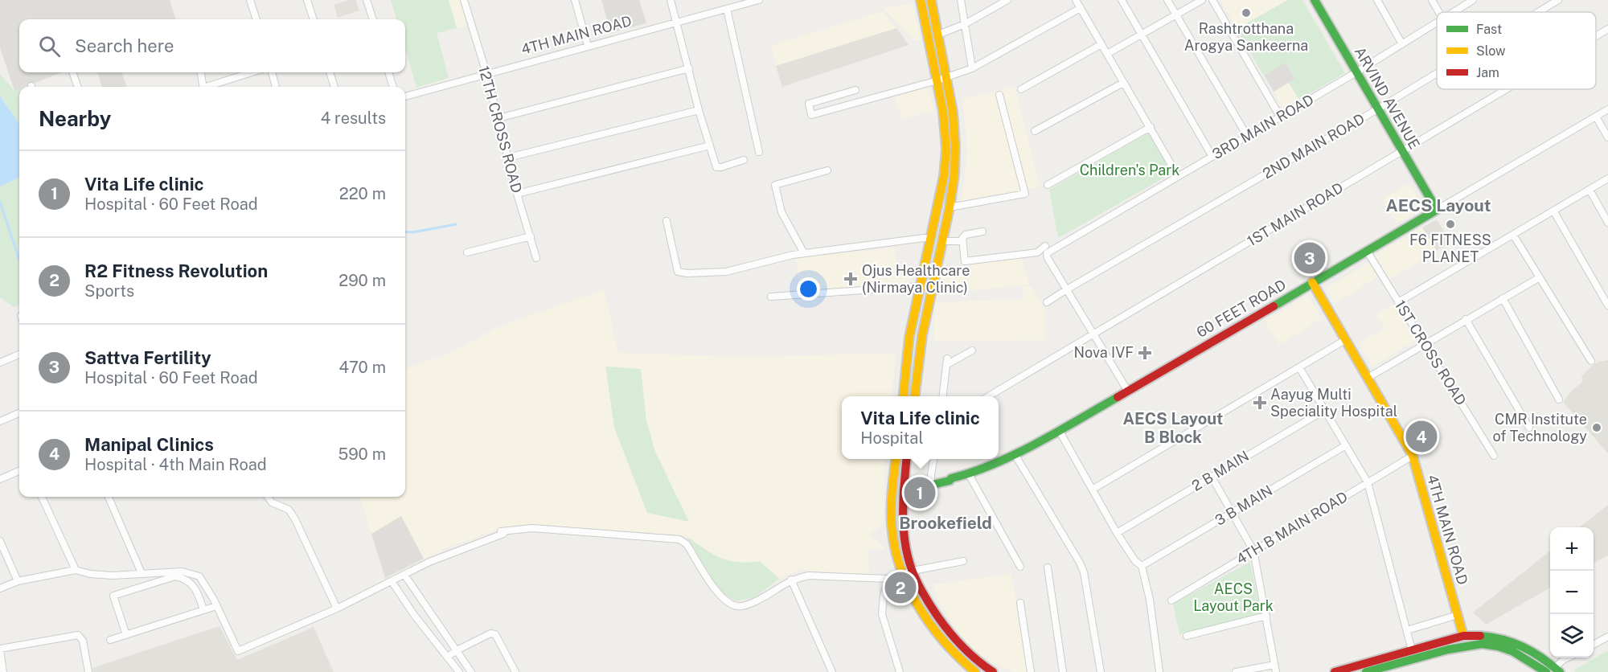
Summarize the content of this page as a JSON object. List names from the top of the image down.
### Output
{
  "streets": {
    "main road": ["4TH MAIN ROAD", "ARVIND AVENUE", "60 FEET ROAD"],
    "street": [
      "3RD MAIN ROAD",
      "12TH CROSS ROAD",
      "2ND MAIN ROAD",
      "1ST MAIN ROAD",
      "1ST CROSS ROAD",
      "2 B MAIN",
      "3 B MAIN",
      "4TH B MAIN ROAD"
    ]
  },
  "crossings": [
    ["4TH MAIN ROAD", "12TH CROSS ROAD"],
    ["4TH MAIN ROAD", "60 FEET ROAD"],
    ["4TH MAIN ROAD", "4TH B MAIN ROAD"],
    ["ARVIND AVENUE", "3RD MAIN ROAD"],
    ["ARVIND AVENUE", "2ND MAIN ROAD"],
    ["ARVIND AVENUE", "1ST MAIN ROAD"],
    ["ARVIND AVENUE", "60 FEET ROAD"],
    ["3RD MAIN ROAD", "2ND MAIN ROAD"],
    ["60 FEET ROAD", "1ST CROSS ROAD"]
  ],
  "districts": ["AECS Layout", "AECS Layout B Block", "Brookefield"],
  "parks": ["Children's Park", "AECS Layout Park"],
  "places": {
    "other": ["Rashtrotthana Arogya Sankeerna", "F6 FITNESS PLANET", "CMR Institute of Technology"],
    "health": ["Ojus Healthcare (Nirmaya Clinic)", "Nova IVF", "Aayug Multi Speciality Hospital"]
  },
  "legend": ["Fast", "Slow", "Jam"],
  "page": {
    "search": "Search here",
    "heading": ["Nearby", "4 results"],
    "list": [
      {
        "mark": "1",
        "name": "Vita Life clinic",
        "note": "Hospital · 60 Feet Road",
        "value": "220 m"
      },
      {
        "mark": "2",
        "name": "R2 Fitness Revolution",
        "note": "Sports",
        "value": "290 m"
      },
      {
        "mark": "3",
        "name": "Sattva Fertility",
        "note": "Hospital · 60 Feet Road",
        "value": "470 m"
      },
      {
        "mark": "4",
        "name": "Manipal Clinics",
        "note": "Hospital · 4th Main Road",
        "value": "590 m"
      }
    ],
    "pins": [
      "3",
      "4",
      "1",
      "2"
    ],
    "popup": ["Vita Life clinic", "Hospital"],
    "map_buttons": ["+", "−"]
  }
}
